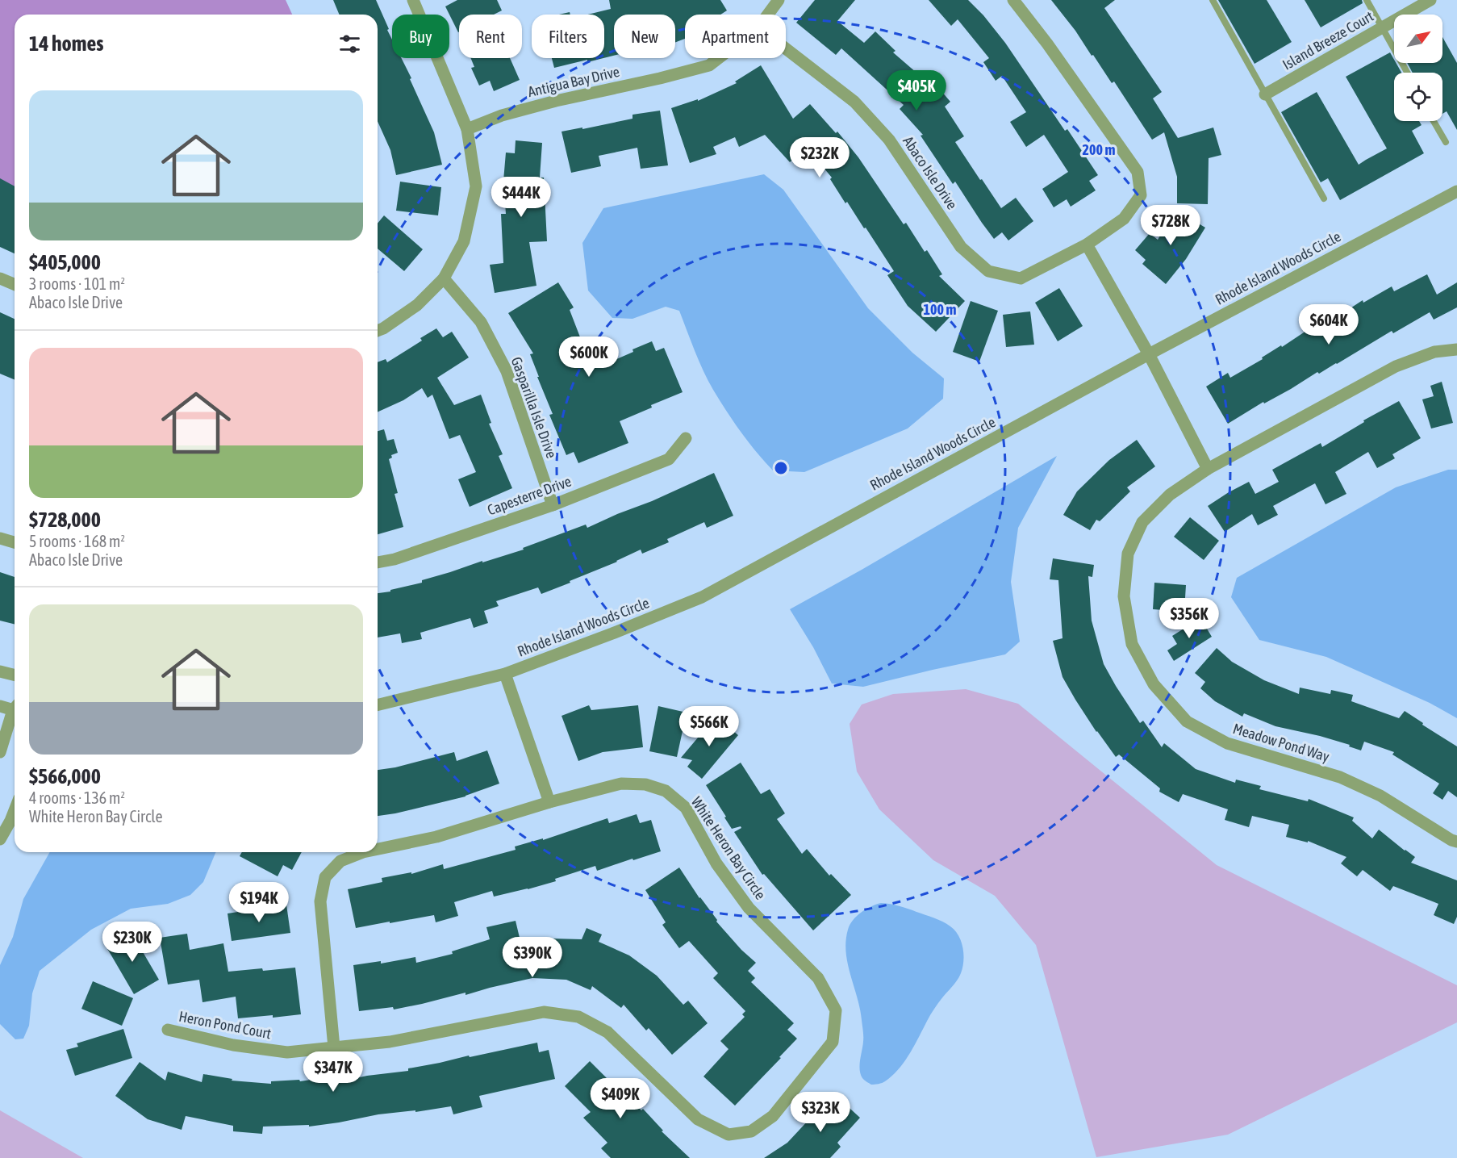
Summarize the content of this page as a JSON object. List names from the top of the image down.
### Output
{
  "streets": {
    "street": [
      "Island Breeze Court",
      "Antigua Bay Drive",
      "Abaco Isle Drive",
      "Rhode Island Woods Circle",
      "Gasparilla Isle Drive",
      "Capesterre Drive",
      "Meadow Pond Way",
      "White Heron Bay Circle",
      "Heron Pond Court"
    ]
  },
  "crossings": [
    ["Gasparilla Isle Drive", "Capesterre Drive"],
    ["White Heron Bay Circle", "Heron Pond Court"]
  ],
  "north": "top right",
  "page": {
    "chip": [
      "Buy",
      "Rent",
      "Filters",
      "New",
      "Apartment"
    ],
    "heading": "14 homes",
    "price": [
      "$405K",
      "$232K",
      "$444K",
      "$728K",
      "$604K",
      "$600K",
      "$356K",
      "$566K",
      "$194K",
      "$230K",
      "$390K",
      "$347K",
      "$409K",
      "$323K"
    ],
    "list": [
      {
        "name": "$405,000",
        "note": "3 rooms · 101 m² · Abaco Isle Drive"
      },
      {
        "name": "$728,000",
        "note": "5 rooms · 168 m² · Abaco Isle Drive"
      },
      {
        "name": "$566,000",
        "note": "4 rooms · 136 m² · White Heron Bay Circle"
      }
    ]
  },
  "rings": ["200 m", "100 m"]
}
